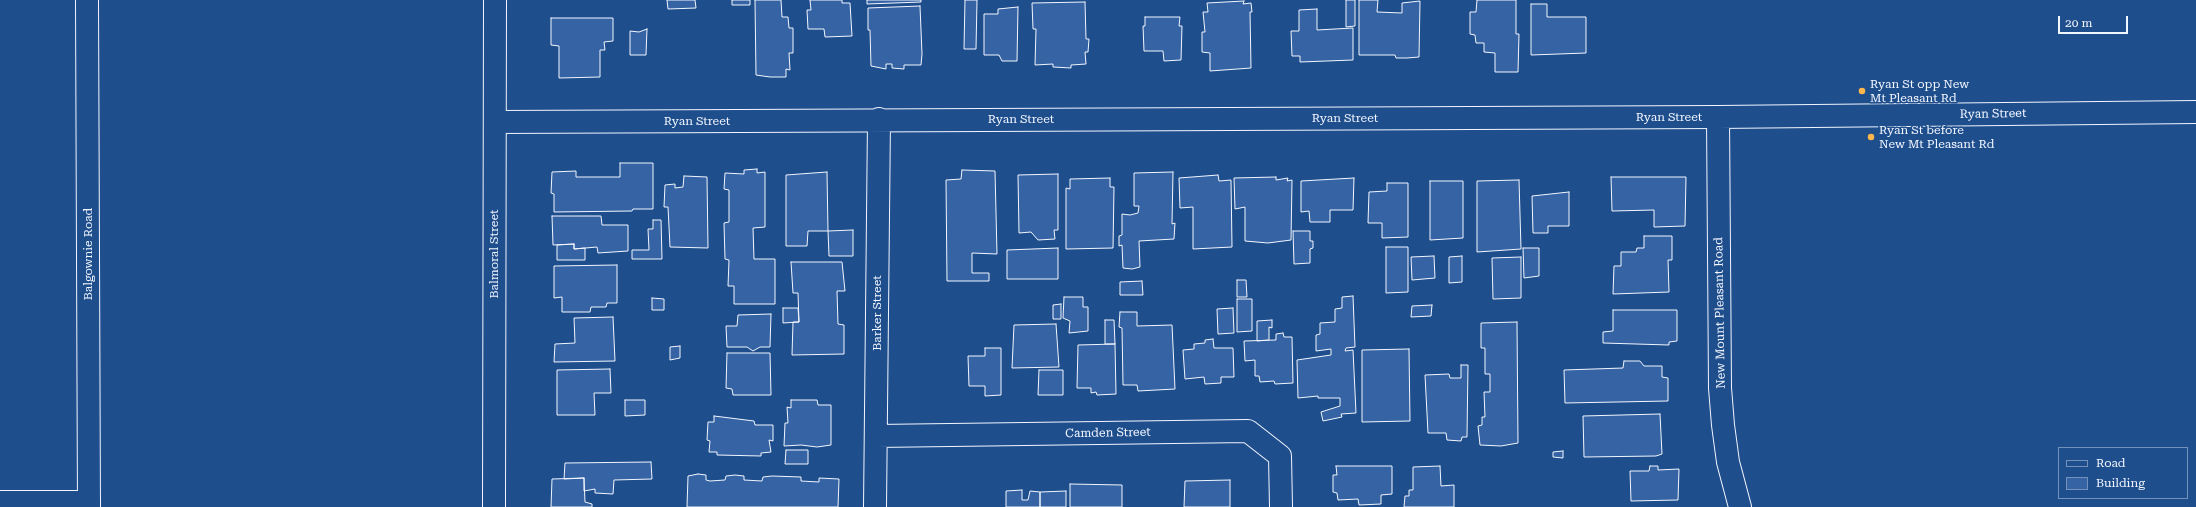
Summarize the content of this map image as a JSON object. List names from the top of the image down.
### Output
{
  "streets": {
    "street": [
      "Ryan Street",
      "Balgownie Road",
      "Balmoral Street",
      "Barker Street",
      "New Mount Pleasant Road",
      "Camden Street"
    ]
  },
  "crossings": [
    ["Ryan Street", "Balmoral Street"],
    ["Ryan Street", "Barker Street"],
    ["Ryan Street", "New Mount Pleasant Road"],
    ["Barker Street", "Camden Street"]
  ],
  "places": ["Ryan St opp New Mt Pleasant Rd", "Ryan St before New Mt Pleasant Rd"],
  "legend": ["Road", "Building"],
  "scale_bar": "20 m"
}
